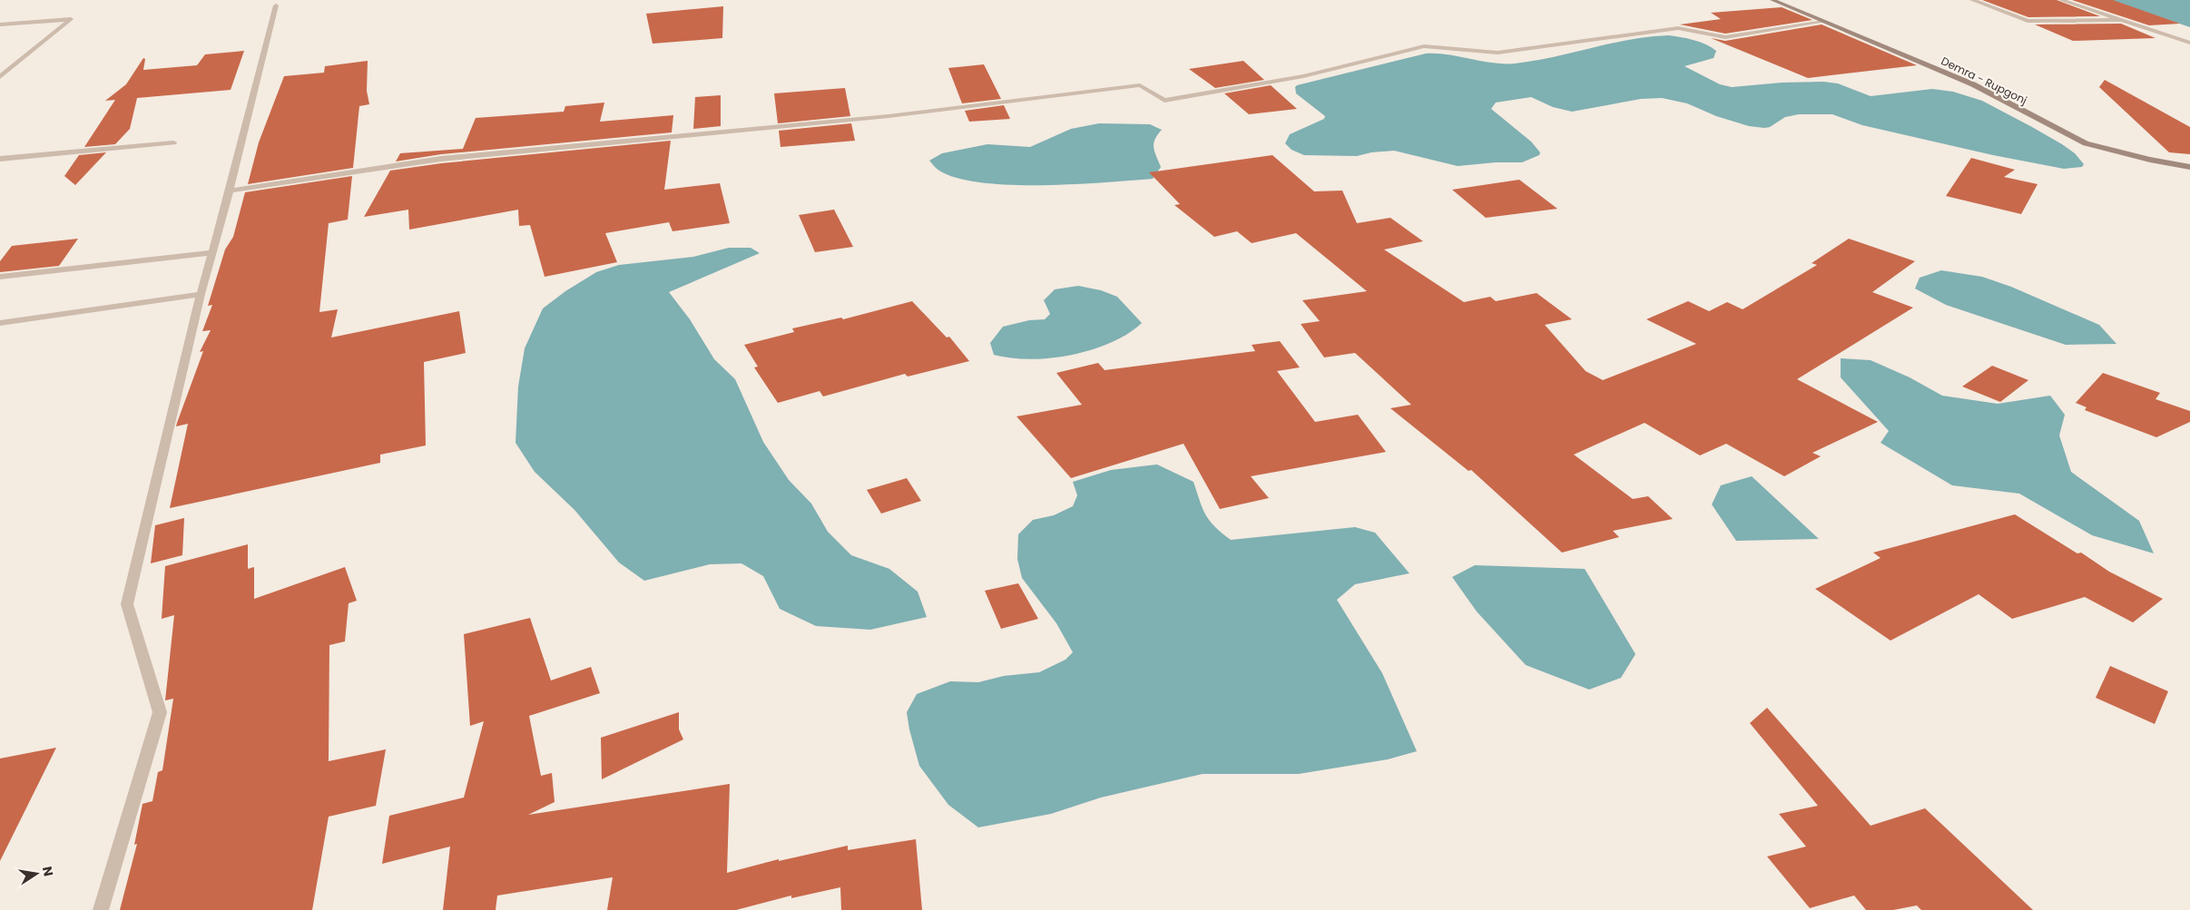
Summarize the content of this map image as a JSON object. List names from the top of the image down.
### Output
{
  "streets": {
    "street": ["Demra - Rupgonj"]
  },
  "north": "right"
}
